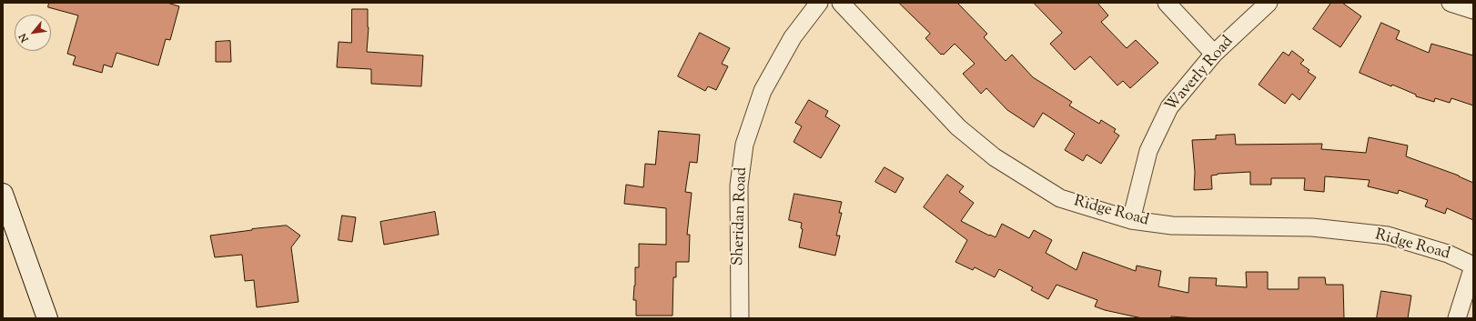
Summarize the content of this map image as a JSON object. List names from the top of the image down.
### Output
{
  "streets": {
    "street": ["Waverly Road", "Ridge Road", "Sheridan Road"]
  },
  "crossings": [
    ["Waverly Road", "Ridge Road"]
  ],
  "north": "bottom left"
}
